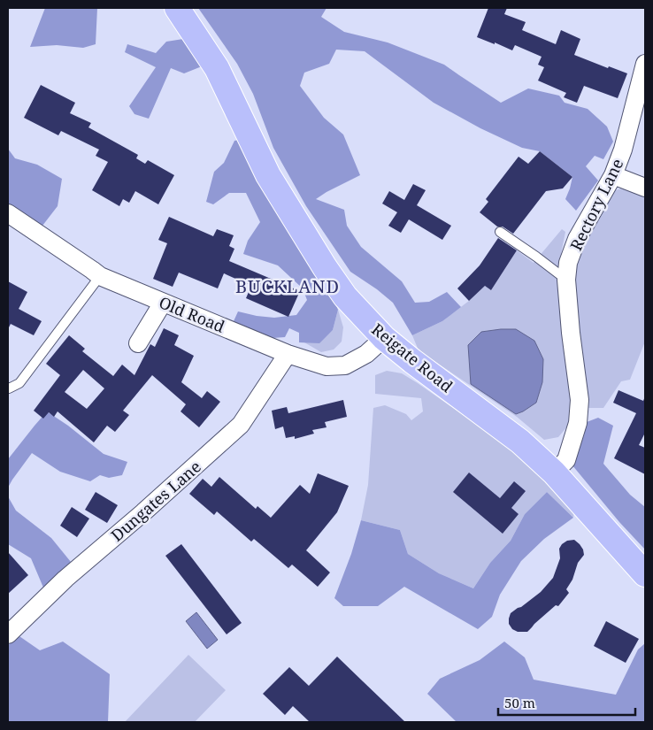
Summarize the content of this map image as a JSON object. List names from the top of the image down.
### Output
{
  "streets": {
    "main road": ["Reigate Road"],
    "street": ["Rectory Lane", "Old Road", "Dungates Lane"]
  },
  "crossings": [
    ["Rectory Lane", "Reigate Road"],
    ["Old Road", "Reigate Road"],
    ["Old Road", "Dungates Lane"]
  ],
  "districts": ["BUCKLAND"],
  "scale_bar": "50 m"
}
